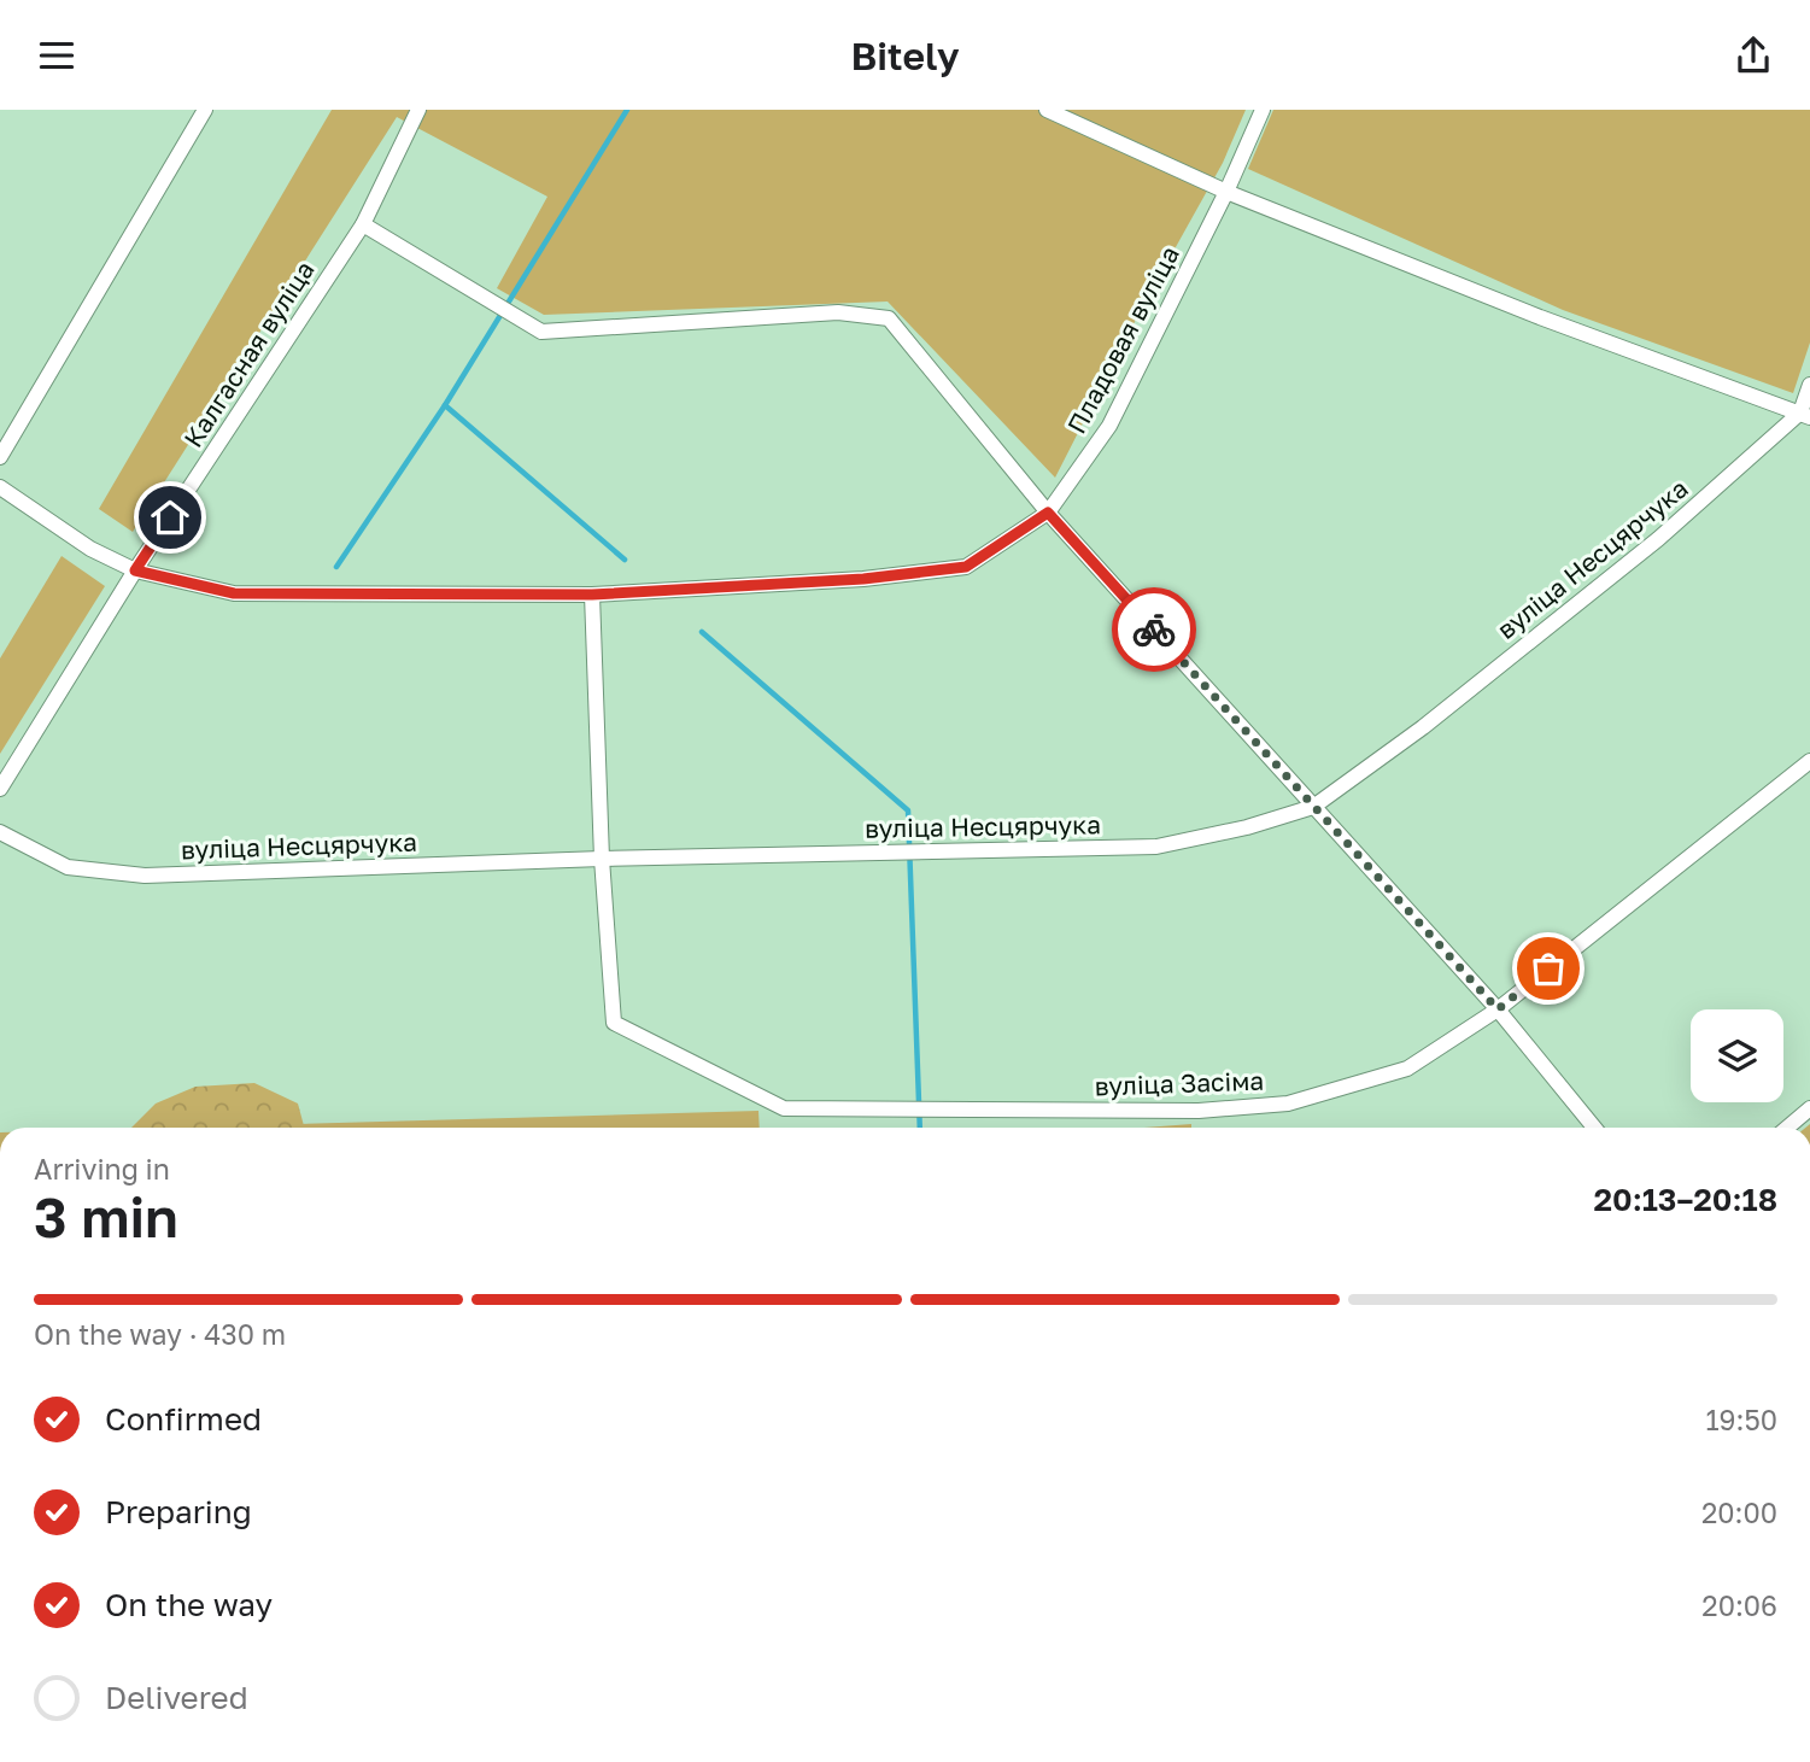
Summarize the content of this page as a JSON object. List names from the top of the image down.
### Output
{
  "streets": {
    "street": [
      "Пладовая вуліца",
      "Калгасная вуліца",
      "вуліца Несцярчука",
      "вуліца Засіма"
    ]
  },
  "crossings": [
    ["Пладовая вуліца", "Калгасная вуліца"],
    ["вуліца Несцярчука", "вуліца Засіма"]
  ],
  "page": {
    "header": "Bitely",
    "heading": ["3 min", "Arriving in", "20:13–20:18"],
    "bar": "On the way · 430 m",
    "list": [
      ["Confirmed", "19:50"],
      ["Preparing", "20:00"],
      ["On the way", "20:06"],
      "Delivered"
    ]
  }
}
